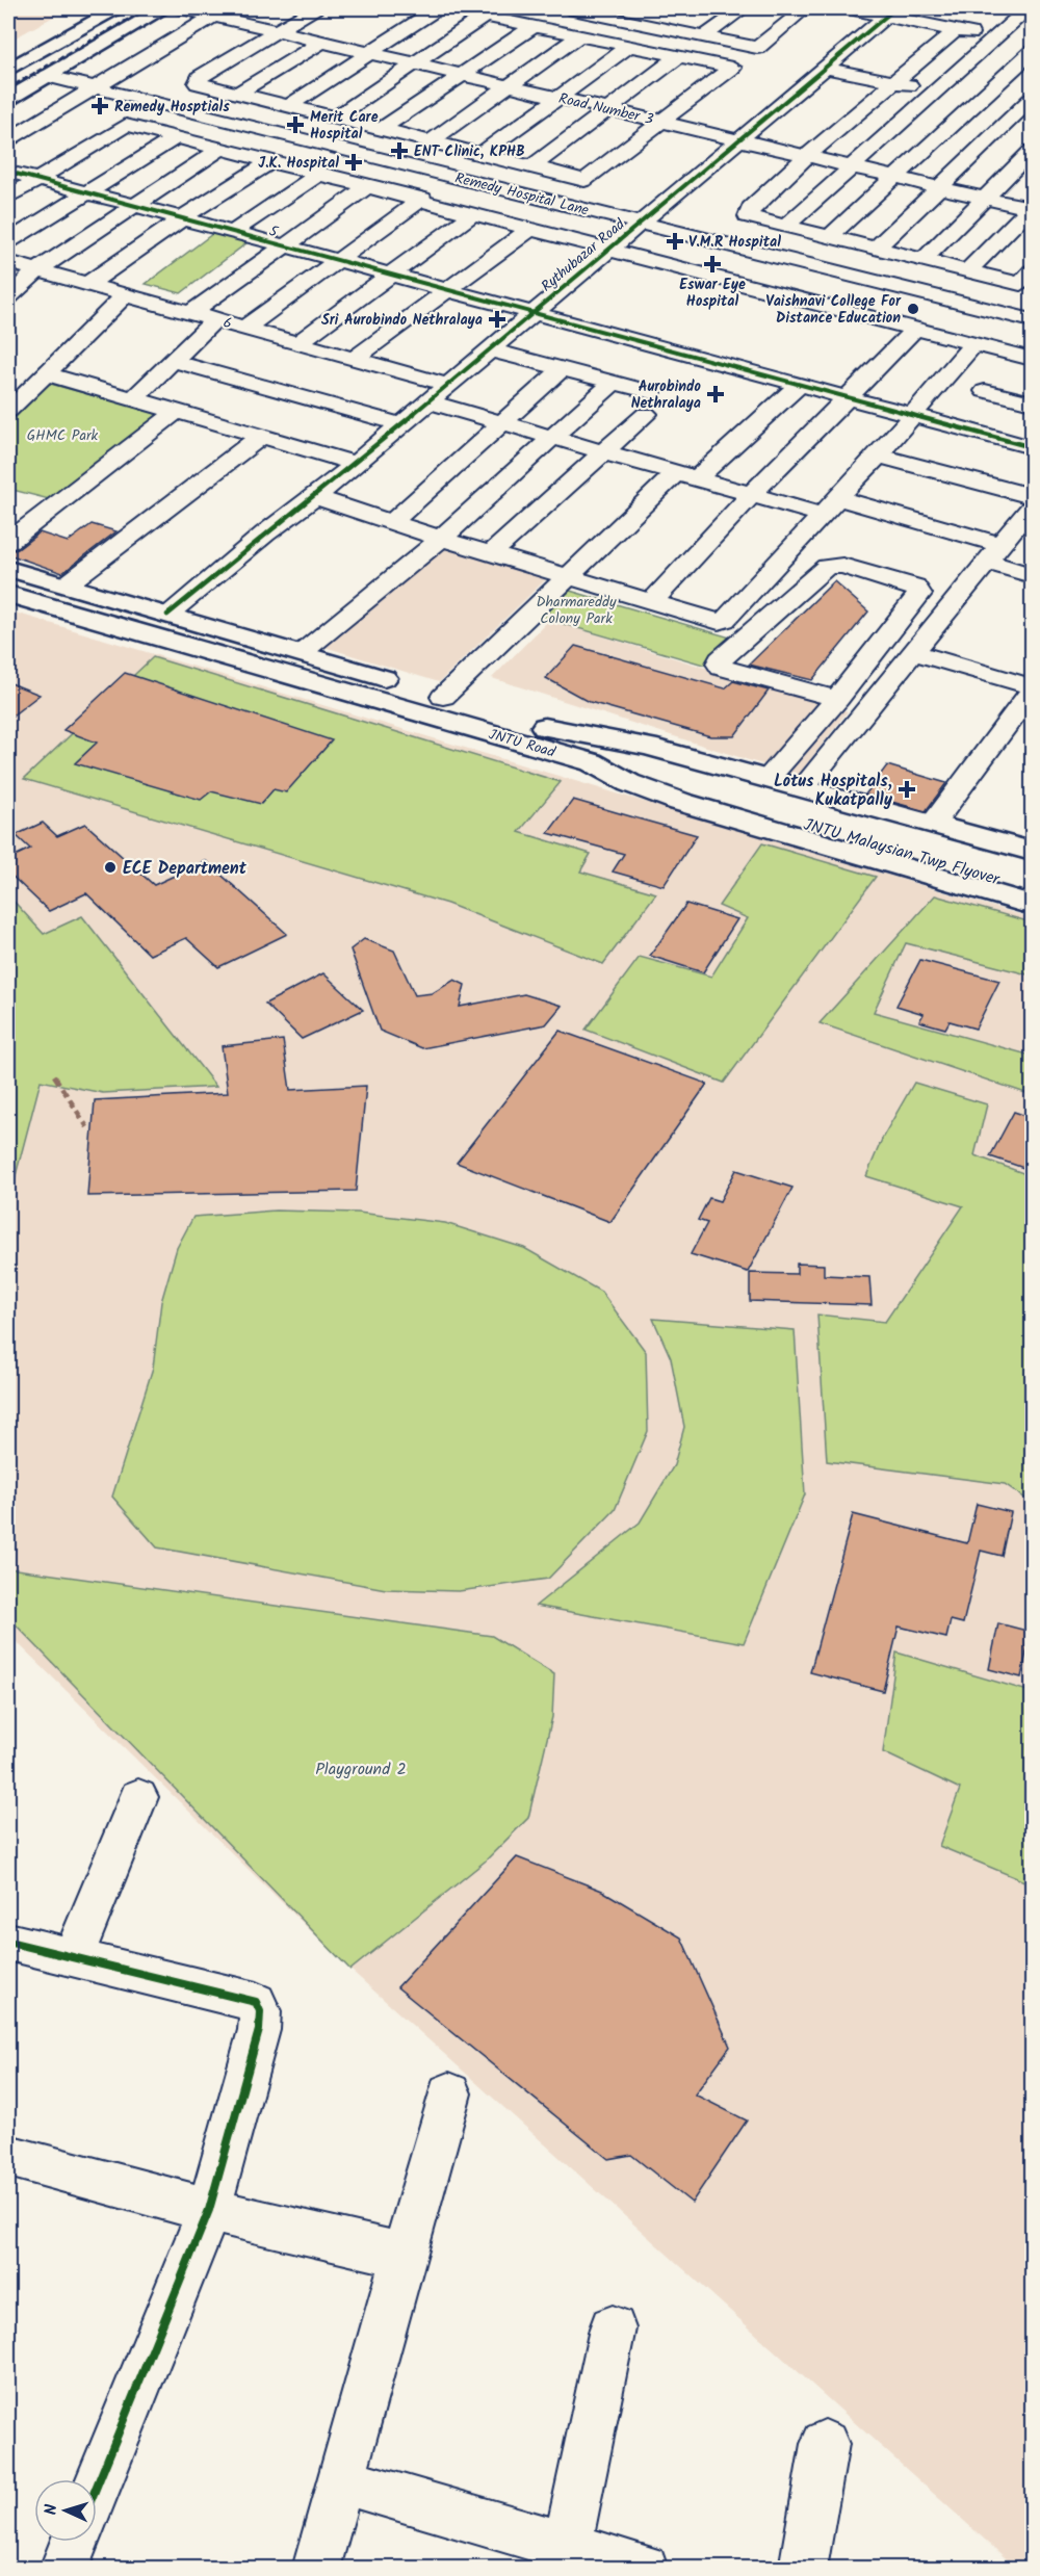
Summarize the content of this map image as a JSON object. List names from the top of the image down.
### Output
{
  "streets": {
    "main road": ["JNTU Road", "JNTU Malaysian Twp Flyover"],
    "street": [
      "Road Number 3",
      "Remedy Hospital Lane",
      "5",
      "Rythubazar Road",
      "6"
    ]
  },
  "crossings": [
    ["Road Number 3", "Rythubazar Road"],
    ["Remedy Hospital Lane", "Rythubazar Road"],
    ["5", "Rythubazar Road"],
    ["Rythubazar Road", "6"],
    ["Rythubazar Road", "JNTU Road"],
    ["JNTU Road", "JNTU Malaysian Twp Flyover"]
  ],
  "parks": ["GHMC Park", "Dharmareddy Colony Park", "Playground 2"],
  "places": {
    "health": [
      "Remedy Hosptials",
      "Merit Care Hospital",
      "ENT Clinic, KPHB",
      "J.K. Hospital",
      "V.M.R Hospital",
      "Eswar Eye Hospital",
      "Sri Aurobindo Nethralaya",
      "Aurobindo Nethralaya",
      "Lotus Hospitals, Kukatpally"
    ],
    "other": ["Vaishnavi College For Distance Education", "ECE Department"]
  },
  "north": "left"
}
